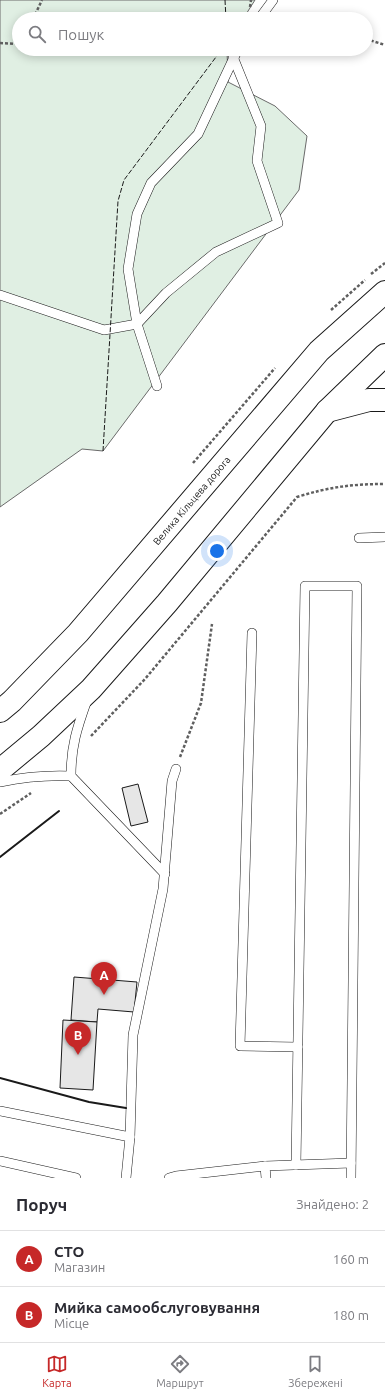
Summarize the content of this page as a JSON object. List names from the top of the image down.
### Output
{
  "streets": {
    "main road": ["Велика Кільцева дорога"]
  },
  "page": {
    "search": "Пошук",
    "pins": ["A", "B"],
    "heading": ["Поруч", "Знайдено: 2"],
    "list": [
      {
        "mark": "A",
        "name": "СТО",
        "note": "Магазин",
        "value": "160 m"
      },
      {
        "mark": "B",
        "name": "Мийка самообслуговування",
        "note": "Місце",
        "value": "180 m"
      }
    ],
    "nav": ["Карта", "Маршрут", "Збережені"]
  }
}
